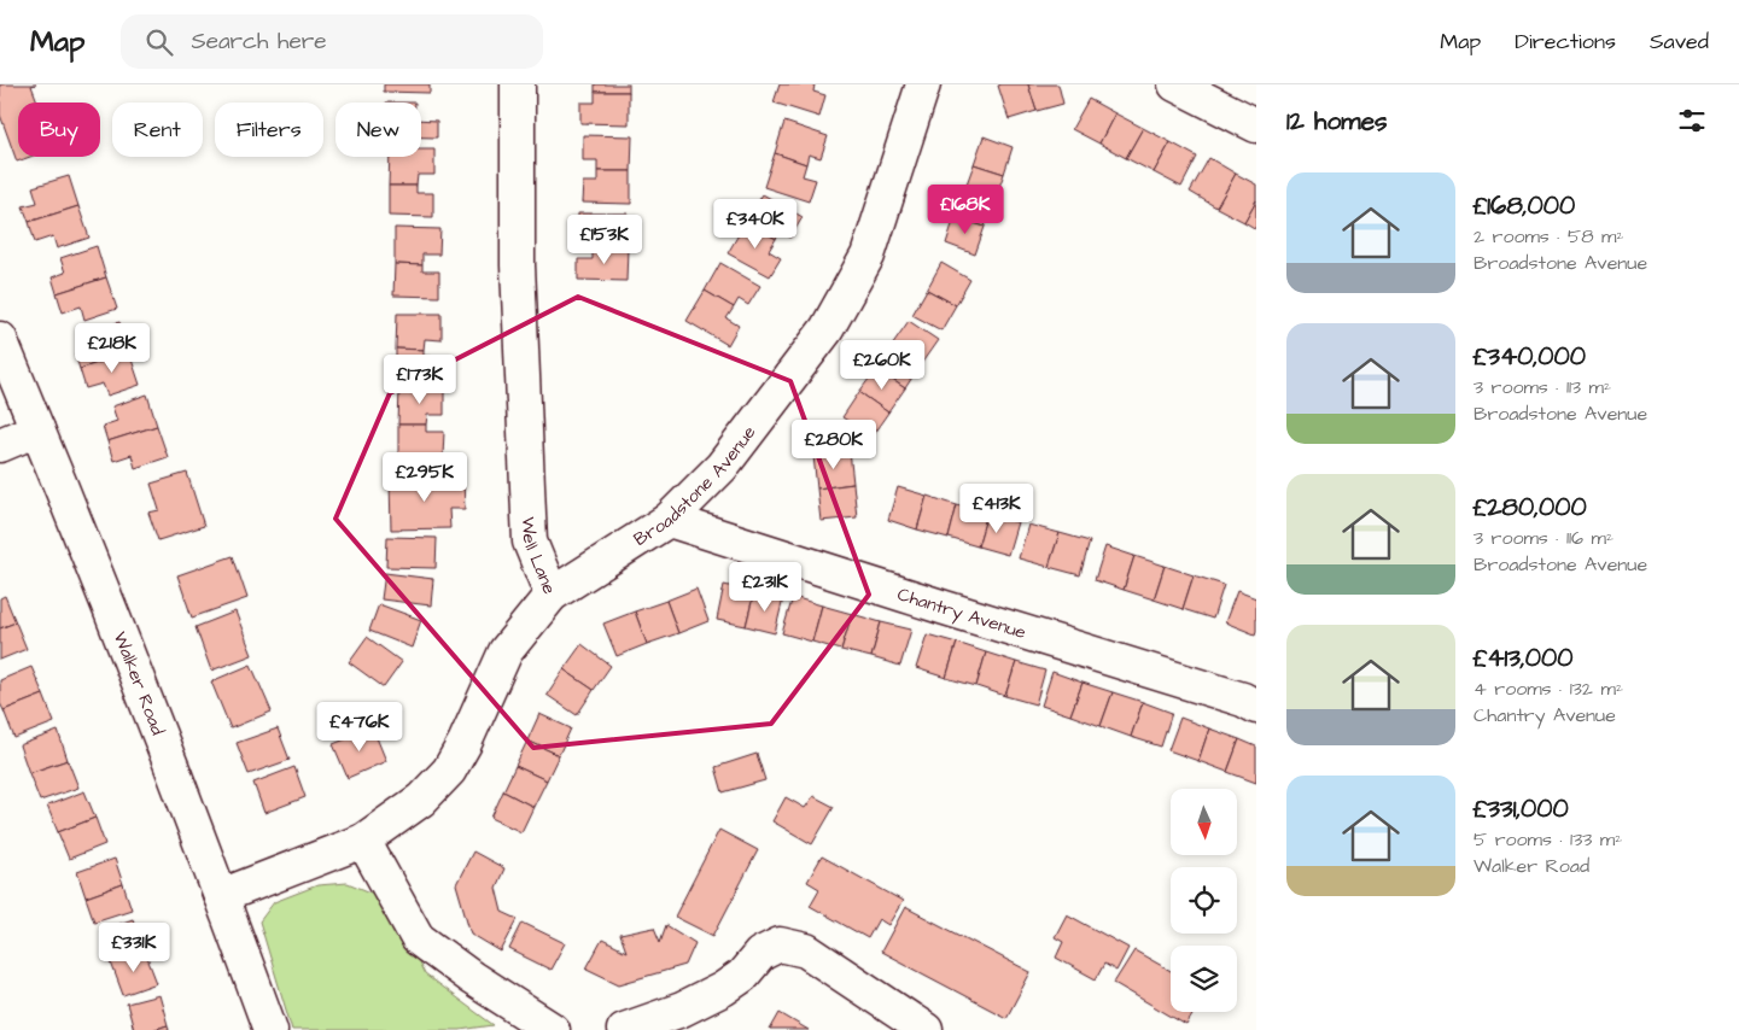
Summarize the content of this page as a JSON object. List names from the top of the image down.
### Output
{
  "streets": {
    "street": [
      "Broadstone Avenue",
      "Well Lane",
      "Chantry Avenue",
      "Walker Road"
    ]
  },
  "crossings": [
    ["Broadstone Avenue", "Well Lane"],
    ["Broadstone Avenue", "Chantry Avenue"],
    ["Well Lane", "Walker Road"]
  ],
  "north": "bottom",
  "page": {
    "header": "Map",
    "search": "Search here",
    "nav": ["Map", "Directions", "Saved"],
    "heading": "12 homes",
    "chip": [
      "Buy",
      "Rent",
      "Filters",
      "New"
    ],
    "list": [
      {
        "name": "£168,000",
        "note": "2 rooms · 58 m² · Broadstone Avenue"
      },
      {
        "name": "£340,000",
        "note": "3 rooms · 113 m² · Broadstone Avenue"
      },
      {
        "name": "£280,000",
        "note": "3 rooms · 116 m² · Broadstone Avenue"
      },
      {
        "name": "£413,000",
        "note": "4 rooms · 132 m² · Chantry Avenue"
      },
      {
        "name": "£331,000",
        "note": "5 rooms · 133 m² · Walker Road"
      }
    ],
    "price": [
      "£168K",
      "£340K",
      "£153K",
      "£218K",
      "£260K",
      "£173K",
      "£280K",
      "£295K",
      "£413K",
      "£231K",
      "£476K",
      "£331K"
    ]
  }
}
